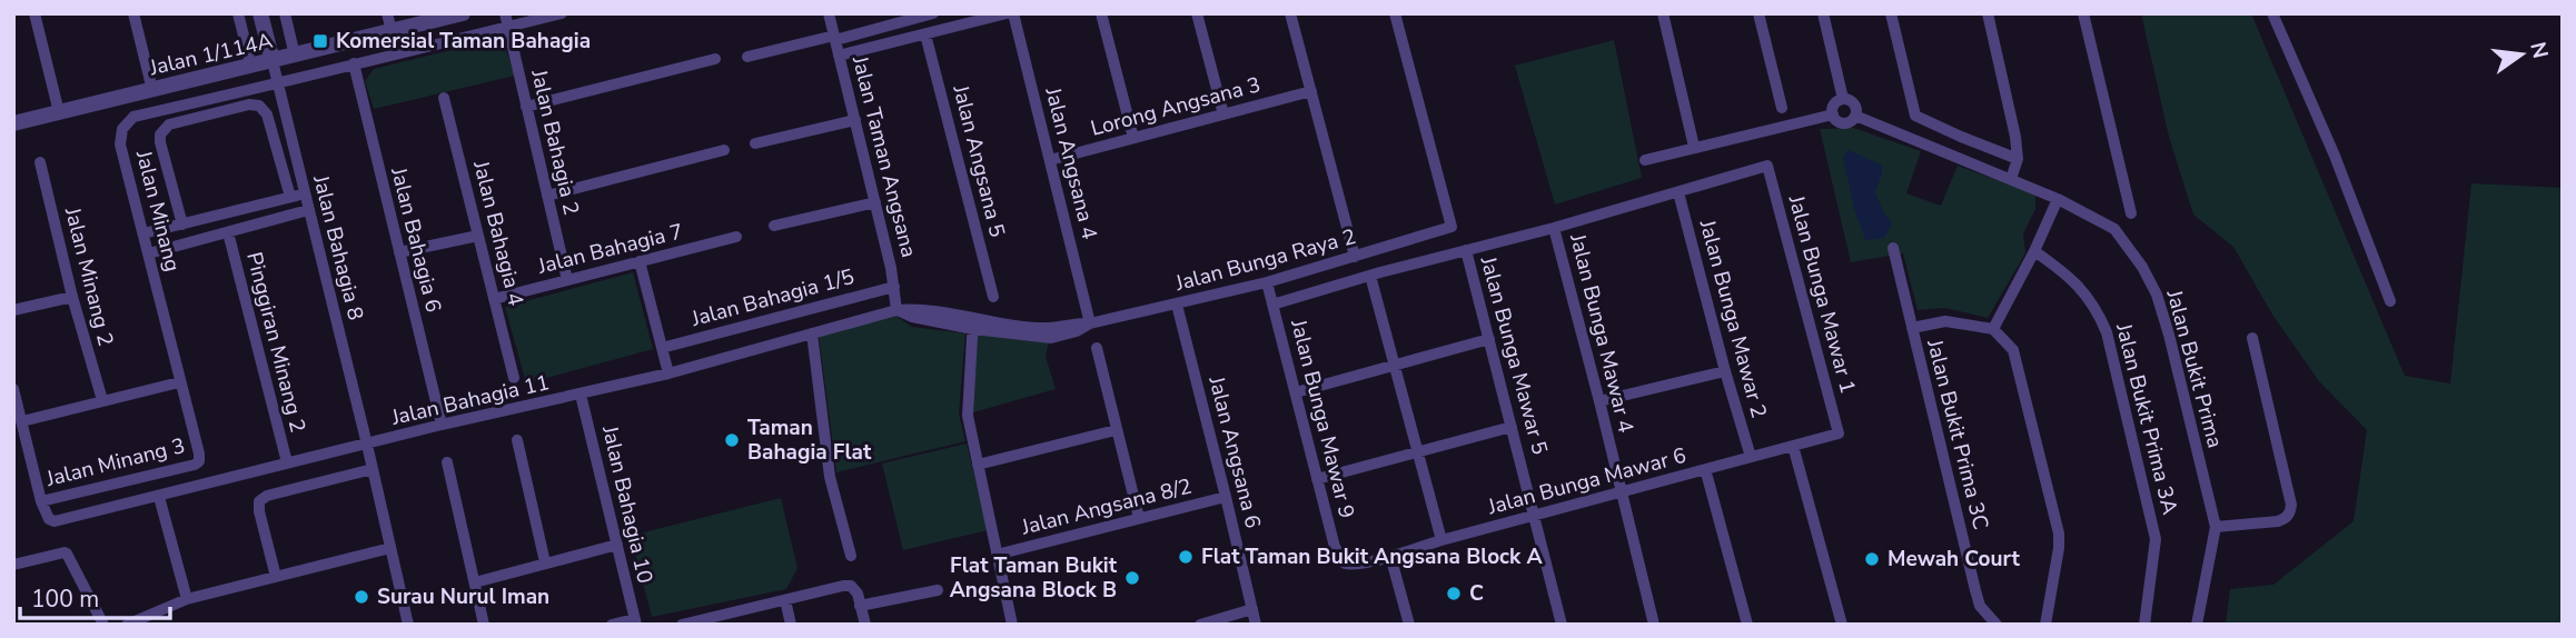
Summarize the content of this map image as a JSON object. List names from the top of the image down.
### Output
{
  "streets": {
    "street": [
      "Jalan 1/114A",
      "Lorong Angsana 3",
      "Jalan Bahagia 2",
      "Jalan Taman Angsana",
      "Jalan Angsana 5",
      "Jalan Angsana 4",
      "Jalan Minang",
      "Jalan Bahagia 4",
      "Jalan Bahagia 6",
      "Jalan Bahagia 8",
      "Jalan Bahagia 7",
      "Jalan Bunga Raya 2",
      "Jalan Minang 2",
      "Jalan Bunga Mawar 1",
      "Jalan Bahagia 1/5",
      "Jalan Bunga Mawar 2",
      "Jalan Bunga Mawar 4",
      "Pinggiran Minang 2",
      "Jalan Bunga Mawar 5",
      "Jalan Bukit Prima",
      "Jalan Bahagia 11",
      "Jalan Bunga Mawar 9",
      "Jalan Bukit Prima 3A",
      "Jalan Bukit Prima 3C",
      "Jalan Angsana 6",
      "Jalan Minang 3",
      "Jalan Bunga Mawar 6",
      "Jalan Bahagia 10",
      "Jalan Angsana 8/2"
    ]
  },
  "crossings": [
    ["Jalan 1/114A", "Jalan Bahagia 8"],
    ["Lorong Angsana 3", "Jalan Angsana 4"],
    ["Jalan Bahagia 2", "Jalan Bahagia 7"],
    ["Jalan Taman Angsana", "Jalan Bunga Raya 2"],
    ["Jalan Taman Angsana", "Jalan Bahagia 1/5"],
    ["Jalan Taman Angsana", "Jalan Bahagia 11"],
    ["Jalan Angsana 4", "Jalan Bunga Raya 2"],
    ["Jalan Minang", "Jalan Bahagia 8"],
    ["Jalan Minang", "Jalan Minang 3"],
    ["Jalan Bahagia 4", "Jalan Bahagia 7"],
    ["Jalan Bahagia 6", "Jalan Bahagia 11"],
    ["Jalan Bahagia 8", "Jalan Bahagia 11"],
    ["Jalan Bunga Raya 2", "Jalan Bahagia 11"],
    ["Jalan Bunga Raya 2", "Jalan Bunga Mawar 9"],
    ["Jalan Bunga Raya 2", "Jalan Angsana 6"],
    ["Jalan Bunga Mawar 1", "Jalan Bunga Mawar 2"],
    ["Jalan Bunga Mawar 1", "Jalan Bunga Mawar 6"],
    ["Jalan Bunga Mawar 2", "Jalan Bunga Mawar 6"],
    ["Jalan Bunga Mawar 4", "Jalan Bunga Mawar 6"],
    ["Pinggiran Minang 2", "Jalan Bahagia 11"],
    ["Jalan Bunga Mawar 5", "Jalan Bunga Mawar 6"],
    ["Jalan Bahagia 11", "Jalan Minang 3"],
    ["Jalan Bahagia 11", "Jalan Bahagia 10"],
    ["Jalan Bunga Mawar 9", "Jalan Bunga Mawar 6"],
    ["Jalan Angsana 6", "Jalan Angsana 8/2"]
  ],
  "places": {
    "transit": ["Komersial Taman Bahagia"],
    "other": [
      "Taman Bahagia Flat",
      "Flat Taman Bukit Angsana Block A",
      "Mewah Court",
      "Flat Taman Bukit Angsana Block B",
      "C",
      "Surau Nurul Iman"
    ]
  },
  "scale_bar": "100 m",
  "north": "right"
}
